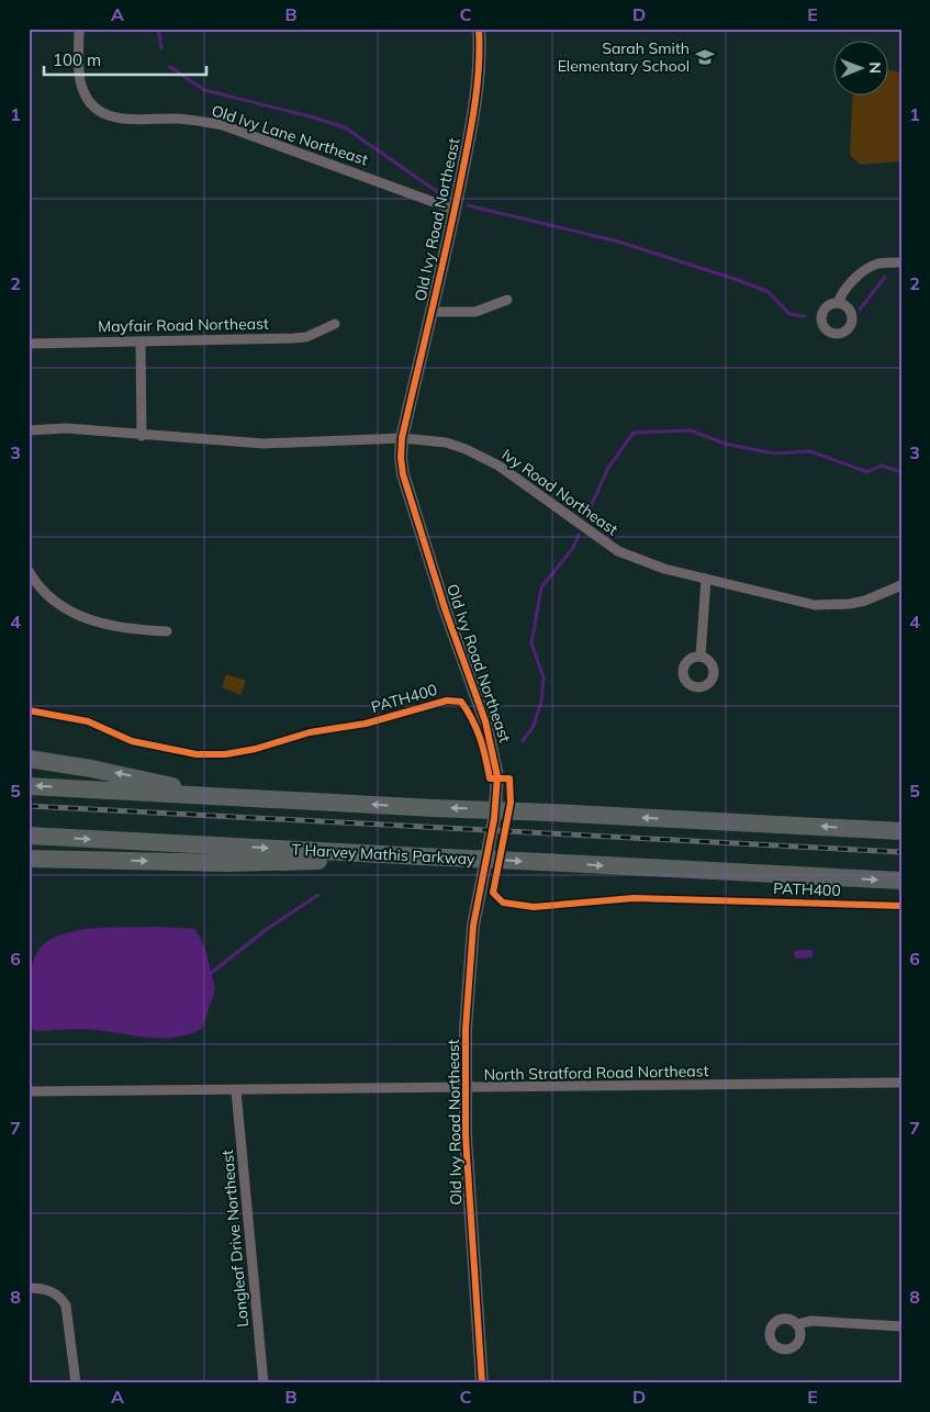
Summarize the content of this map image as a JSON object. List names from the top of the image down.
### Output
{
  "streets": {
    "highway": ["T Harvey Mathis Parkway"],
    "street": [
      "Old Ivy Lane Northeast",
      "Old Ivy Road Northeast",
      "Mayfair Road Northeast",
      "Ivy Road Northeast",
      "North Stratford Road Northeast",
      "Longleaf Drive Northeast"
    ],
    "cycle path": ["PATH400"]
  },
  "crossings": [
    ["Old Ivy Lane Northeast", "Old Ivy Road Northeast"],
    ["Old Ivy Road Northeast", "Ivy Road Northeast"],
    ["Old Ivy Road Northeast", "North Stratford Road Northeast"],
    ["North Stratford Road Northeast", "Longleaf Drive Northeast"]
  ],
  "places": {
    "school or university": ["Sarah Smith Elementary School"]
  },
  "scale_bar": "100 m",
  "north": "right",
  "grid": {
    "columns": [
      "A",
      "B",
      "C",
      "D",
      "E"
    ],
    "rows": [
      "1",
      "2",
      "3",
      "4",
      "5",
      "6",
      "7",
      "8"
    ]
  }
}
